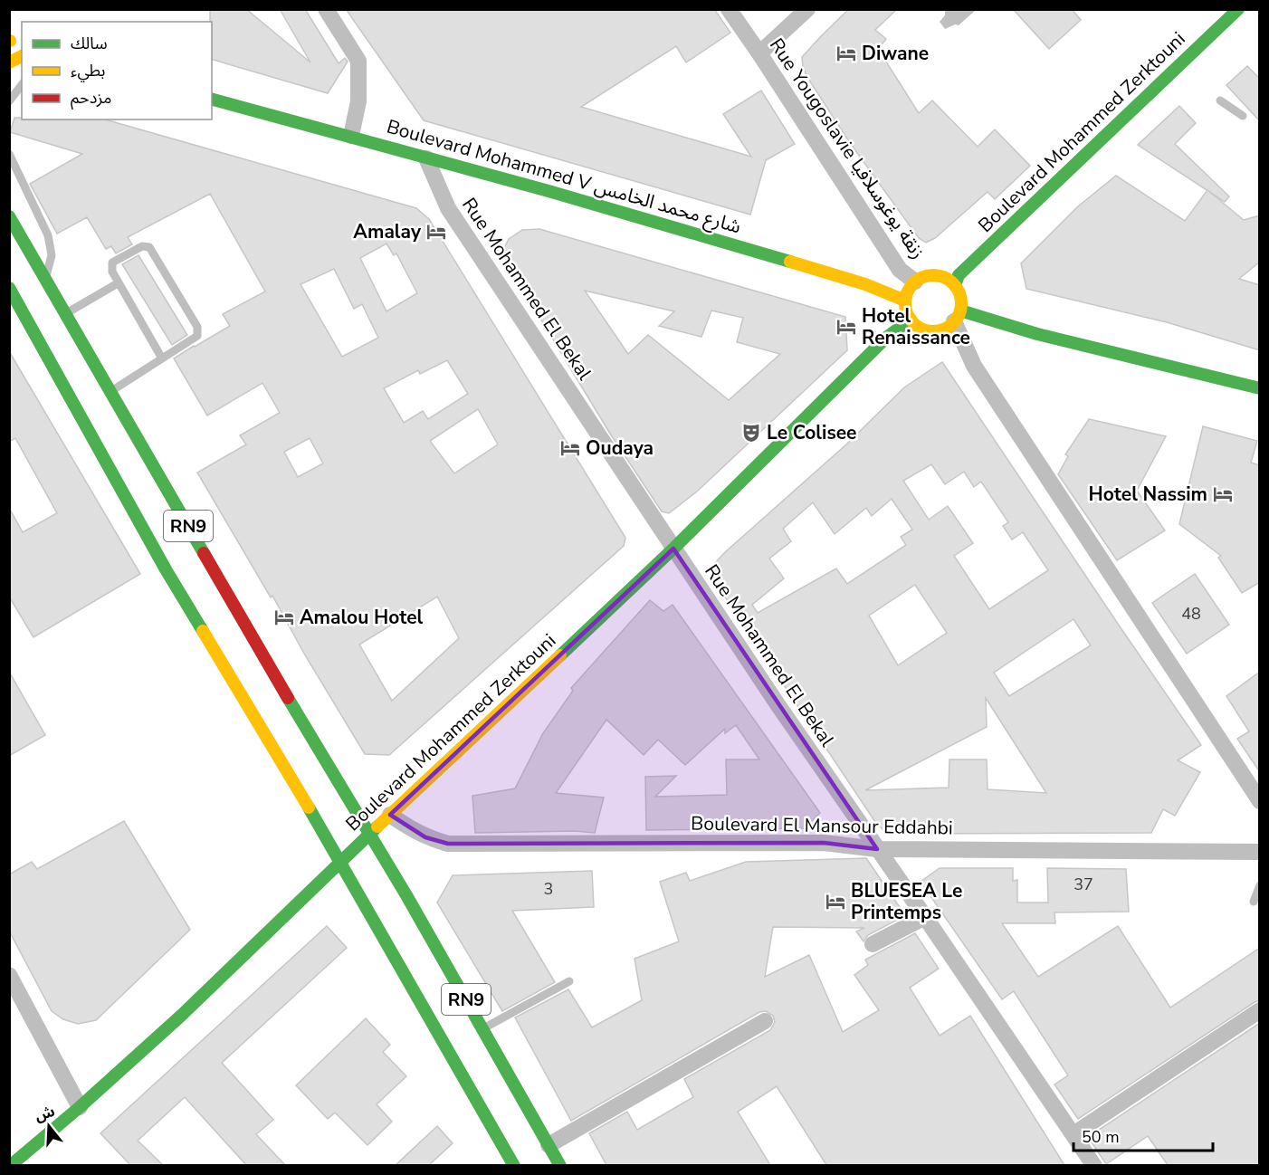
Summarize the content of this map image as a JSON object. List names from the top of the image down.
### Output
{
  "streets": {
    "main road": ["Boulevard Mohammed Zerktouni", "Boulevard Mohammed V شارع محمد الخامس", "RN9"],
    "street": ["Rue Yougoslavie زنقة يوغوسلافيا", "Rue Mohammed El Bekal", "Boulevard El Mansour Eddahbi"]
  },
  "crossings": [
    ["Boulevard Mohammed Zerktouni", "Rue Yougoslavie زنقة يوغوسلافيا"],
    ["Boulevard Mohammed Zerktouni", "Boulevard Mohammed V شارع محمد الخامس"],
    ["Boulevard Mohammed Zerktouni", "Rue Mohammed El Bekal"],
    ["Boulevard Mohammed Zerktouni", "RN9"],
    ["Boulevard Mohammed Zerktouni", "Boulevard El Mansour Eddahbi"],
    ["Rue Yougoslavie زنقة يوغوسلافيا", "Boulevard Mohammed V شارع محمد الخامس"],
    ["Boulevard Mohammed V شارع محمد الخامس", "Rue Mohammed El Bekal"],
    ["Rue Mohammed El Bekal", "Boulevard El Mansour Eddahbi"]
  ],
  "places": {
    "hotel": [
      "Diwane",
      "Amalay",
      "Hotel Renaissance",
      "Oudaya",
      "Hotel Nassim",
      "Amalou Hotel",
      "BLUESEA Le Printemps"
    ],
    "theatre": ["Le Colisee"]
  },
  "house_numbers": ["48", "37", "3"],
  "legend": ["سالك", "بطيء", "مزدحم"],
  "scale_bar": "50 m",
  "north": "top"
}
